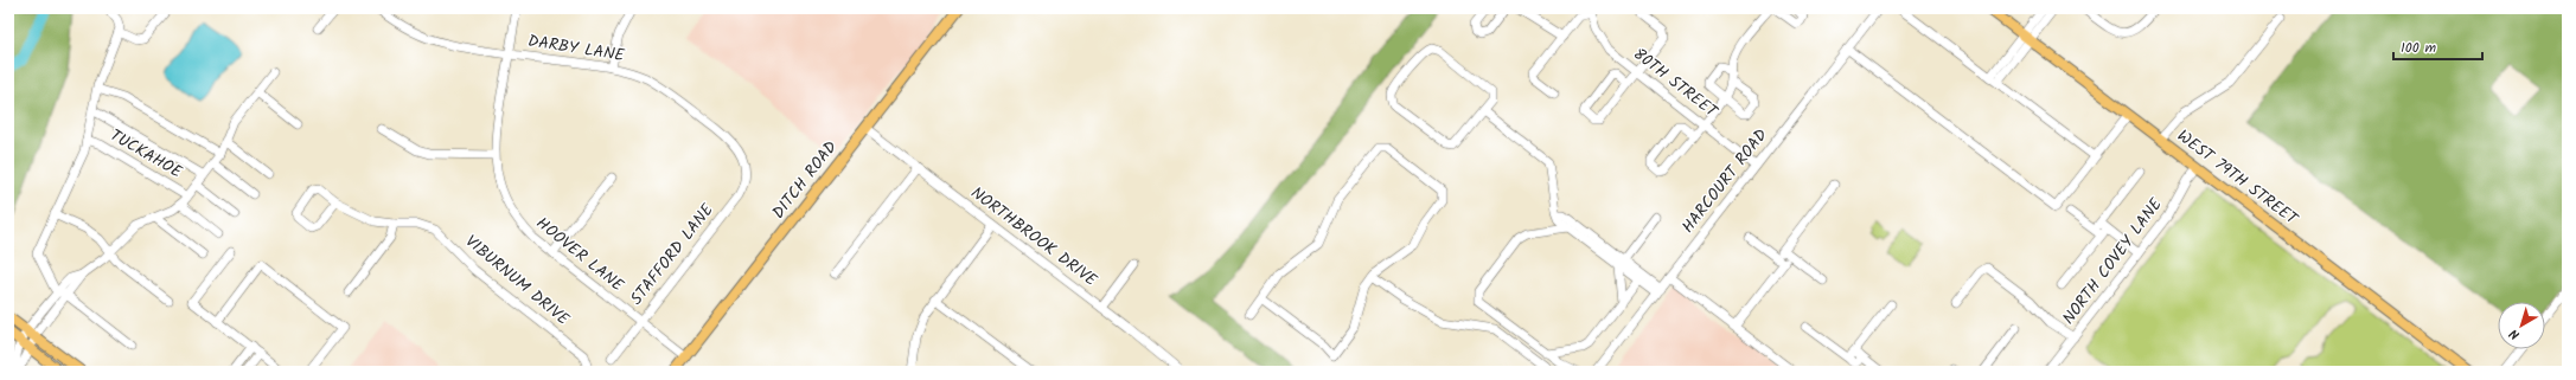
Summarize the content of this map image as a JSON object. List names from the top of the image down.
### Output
{
  "streets": {
    "main road": ["WEST 79TH STREET", "DITCH ROAD"],
    "street": [
      "DARBY LANE",
      "80TH STREET",
      "TUCKAHOE",
      "HARCOURT ROAD",
      "NORTHBROOK DRIVE",
      "HOOVER LANE",
      "STAFFORD LANE",
      "NORTH COVEY LANE",
      "VIBURNUM DRIVE"
    ]
  },
  "crossings": [
    ["DARBY LANE", "HOOVER LANE"],
    ["DARBY LANE", "STAFFORD LANE"],
    ["80TH STREET", "HARCOURT ROAD"],
    ["WEST 79TH STREET", "NORTH COVEY LANE"],
    ["DITCH ROAD", "NORTHBROOK DRIVE"],
    ["DITCH ROAD", "HOOVER LANE"],
    ["HOOVER LANE", "STAFFORD LANE"]
  ],
  "scale_bar": "100 m",
  "north": "bottom left"
}
